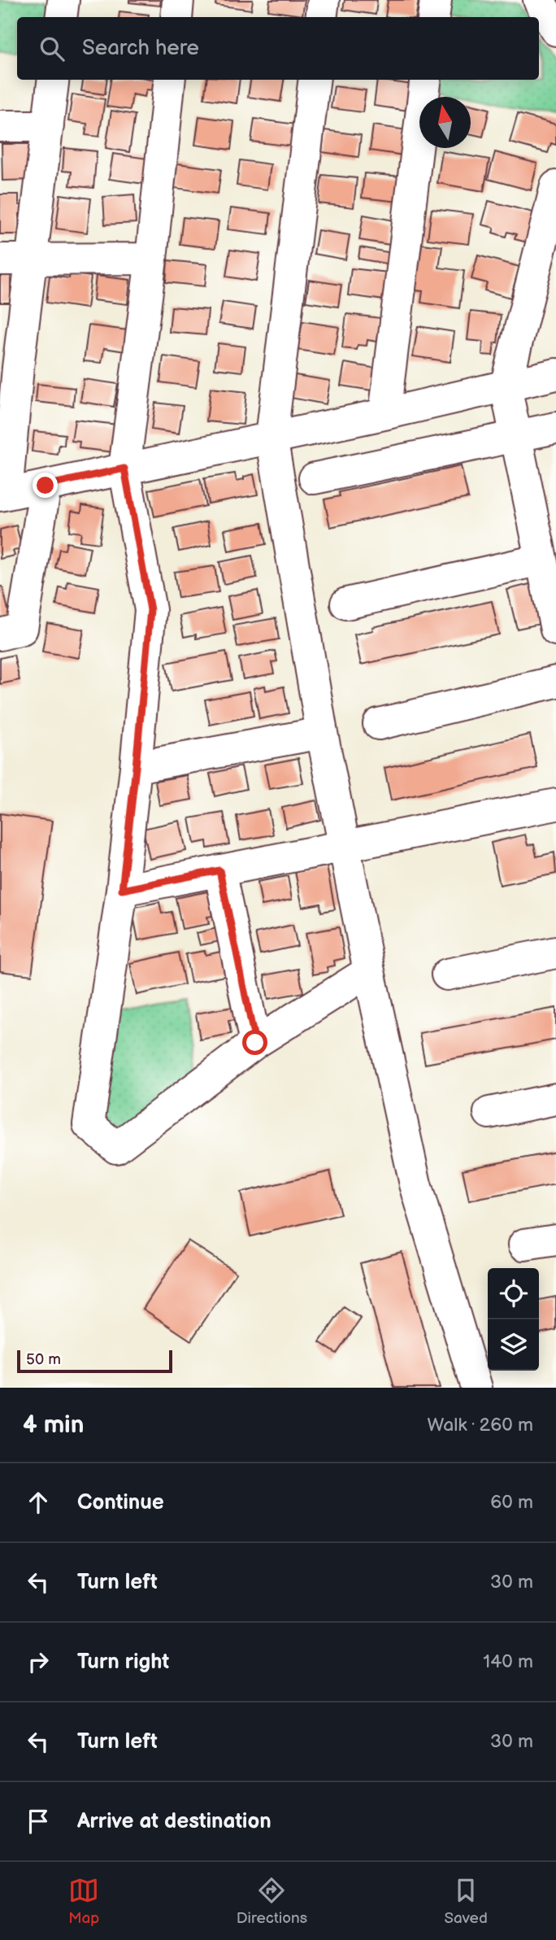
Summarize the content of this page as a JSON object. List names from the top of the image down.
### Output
{
  "scale_bar": "50 m",
  "north": "top",
  "page": {
    "search": "Search here",
    "scale": "50 m",
    "heading": ["4 min", "Walk · 260 m"],
    "list": [
      ["Continue", "60 m"],
      ["Turn left", "30 m"],
      ["Turn right", "140 m"],
      ["Turn left", "30 m"],
      "Arrive at destination"
    ],
    "nav": ["Map", "Directions", "Saved"]
  }
}
